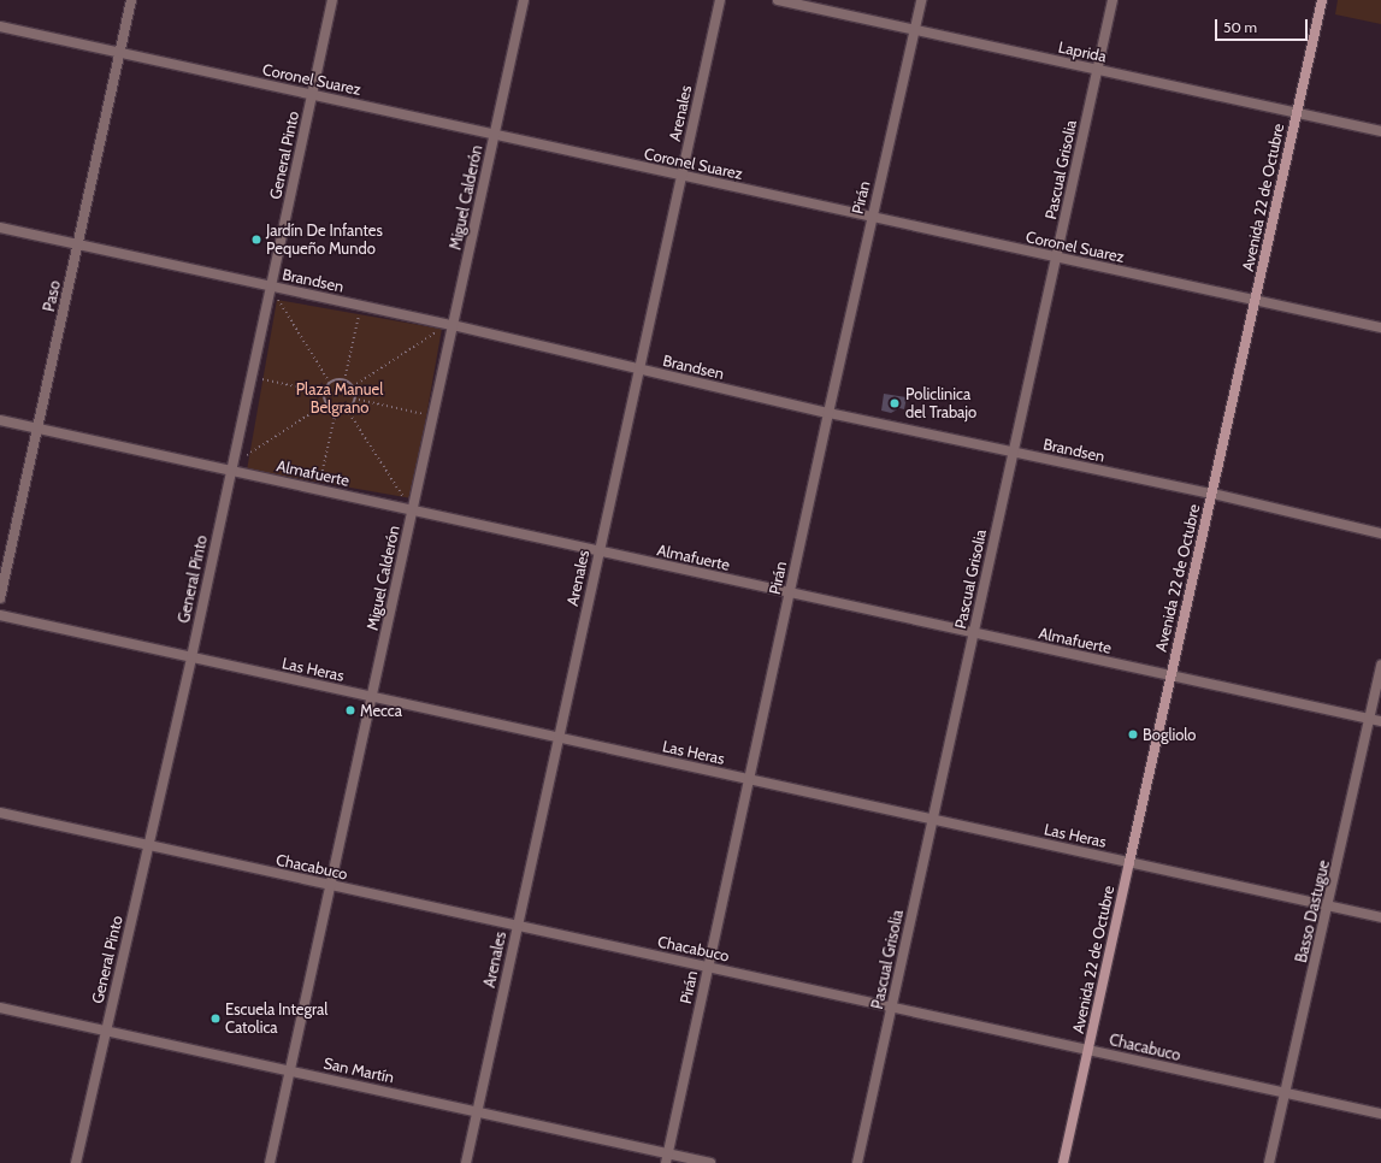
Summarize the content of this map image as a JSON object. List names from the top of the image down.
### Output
{
  "streets": {
    "main road": ["Avenida 22 de Octubre"],
    "street": [
      "Laprida",
      "Coronel Suarez",
      "Arenales",
      "General Pinto",
      "Pascual Grisolia",
      "Miguel Calderón",
      "Pirán",
      "Brandsen",
      "Paso",
      "Almafuerte",
      "Las Heras",
      "Chacabuco",
      "Basso Dastugue",
      "San Martín"
    ]
  },
  "crossings": [
    ["Laprida", "Pascual Grisolia"],
    ["Laprida", "Pirán"],
    ["Laprida", "Avenida 22 de Octubre"],
    ["Coronel Suarez", "Arenales"],
    ["Coronel Suarez", "General Pinto"],
    ["Coronel Suarez", "Pascual Grisolia"],
    ["Coronel Suarez", "Miguel Calderón"],
    ["Coronel Suarez", "Pirán"],
    ["Coronel Suarez", "Avenida 22 de Octubre"],
    ["Coronel Suarez", "Paso"],
    ["Arenales", "Brandsen"],
    ["Arenales", "Almafuerte"],
    ["Arenales", "Las Heras"],
    ["Arenales", "Chacabuco"],
    ["Arenales", "San Martín"],
    ["General Pinto", "Brandsen"],
    ["General Pinto", "Almafuerte"],
    ["General Pinto", "Las Heras"],
    ["General Pinto", "Chacabuco"],
    ["General Pinto", "San Martín"],
    ["Pascual Grisolia", "Brandsen"],
    ["Pascual Grisolia", "Almafuerte"],
    ["Pascual Grisolia", "Las Heras"],
    ["Pascual Grisolia", "Chacabuco"],
    ["Miguel Calderón", "Brandsen"],
    ["Miguel Calderón", "Almafuerte"],
    ["Miguel Calderón", "Las Heras"],
    ["Miguel Calderón", "Chacabuco"],
    ["Miguel Calderón", "San Martín"],
    ["Pirán", "Brandsen"],
    ["Pirán", "Almafuerte"],
    ["Pirán", "Las Heras"],
    ["Pirán", "Chacabuco"],
    ["Pirán", "San Martín"],
    ["Avenida 22 de Octubre", "Brandsen"],
    ["Avenida 22 de Octubre", "Almafuerte"],
    ["Avenida 22 de Octubre", "Las Heras"],
    ["Avenida 22 de Octubre", "Chacabuco"],
    ["Brandsen", "Paso"],
    ["Paso", "Almafuerte"],
    ["Almafuerte", "Basso Dastugue"],
    ["Las Heras", "Basso Dastugue"],
    ["Chacabuco", "Basso Dastugue"]
  ],
  "parks": ["Plaza Manuel Belgrano"],
  "places": [
    "Jardín De Infantes Pequeño Mundo",
    "Policlinica del Trabajo",
    "Mecca",
    "Bogliolo",
    "Escuela Integral Catolica"
  ],
  "scale_bar": "50 m"
}
